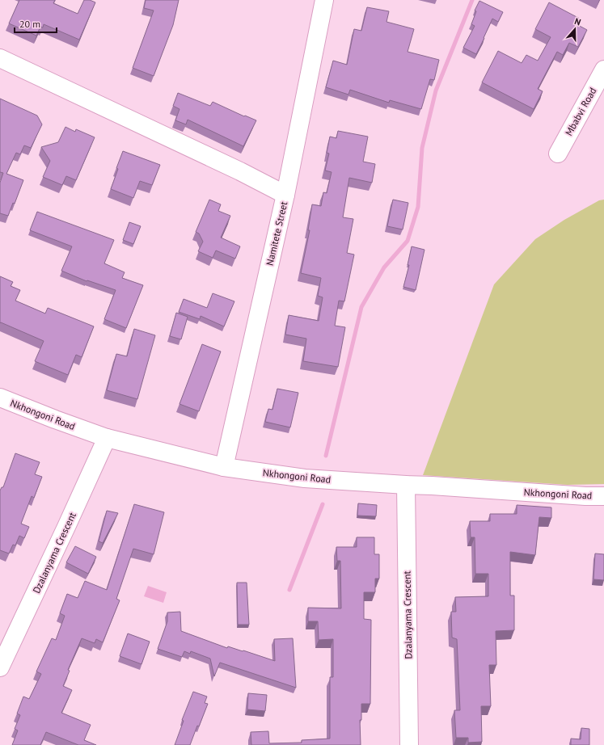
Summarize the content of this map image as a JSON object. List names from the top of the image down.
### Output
{
  "streets": {
    "street": [
      "Mbabvi Road",
      "Namitete Street",
      "Nkhongoni Road",
      "Dzalanyama Crescent"
    ]
  },
  "crossings": [
    ["Namitete Street", "Nkhongoni Road"],
    ["Nkhongoni Road", "Dzalanyama Crescent"]
  ],
  "scale_bar": "20 m",
  "north": "top"
}
